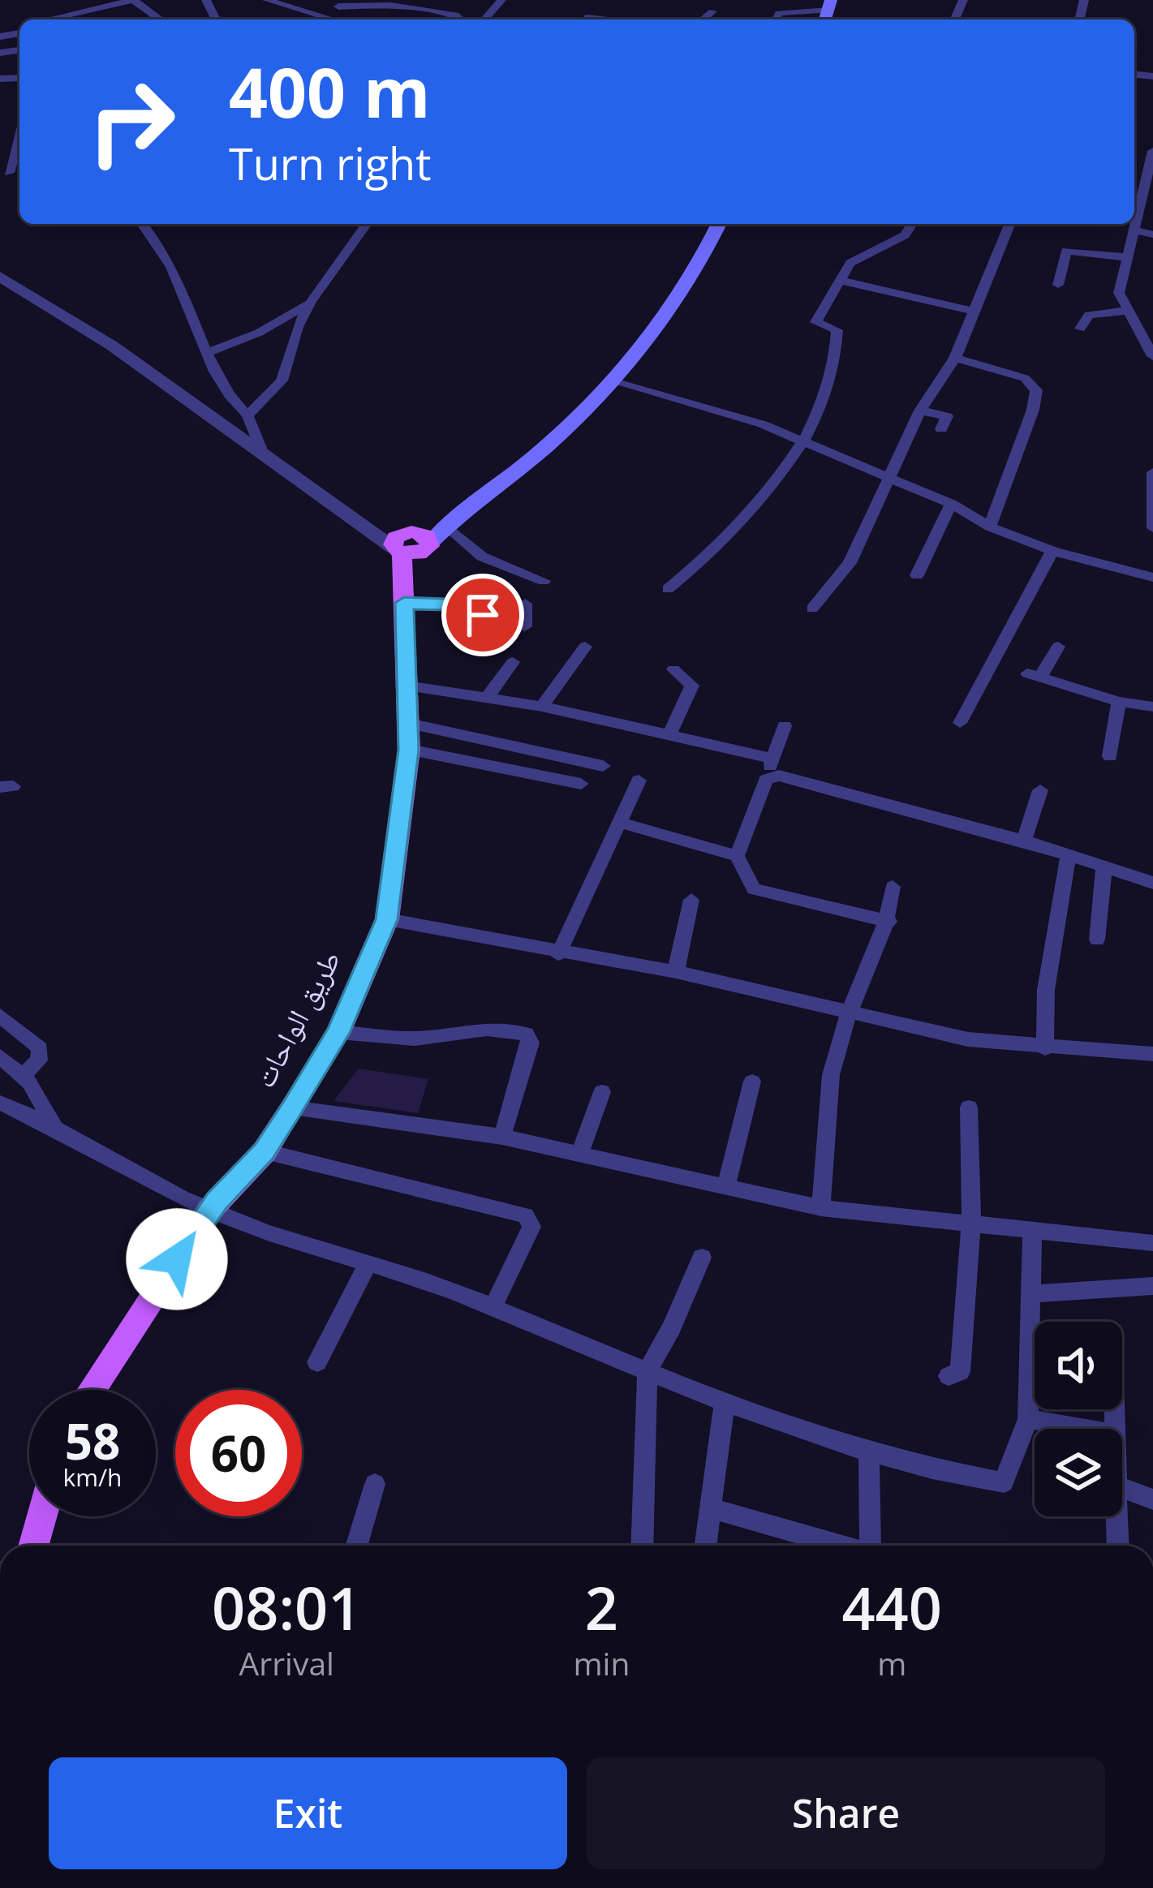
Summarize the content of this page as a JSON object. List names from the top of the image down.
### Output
{
  "streets": {
    "main road": ["طريق الواحات"]
  },
  "page": {
    "turn": ["400 m", "Turn right"],
    "speed": "58 km/h",
    "limit": "60",
    "eta": [
      "08:01",
      "Arrival",
      "2",
      "min",
      "440",
      "m"
    ],
    "buttons": ["Exit", "Share"]
  }
}
